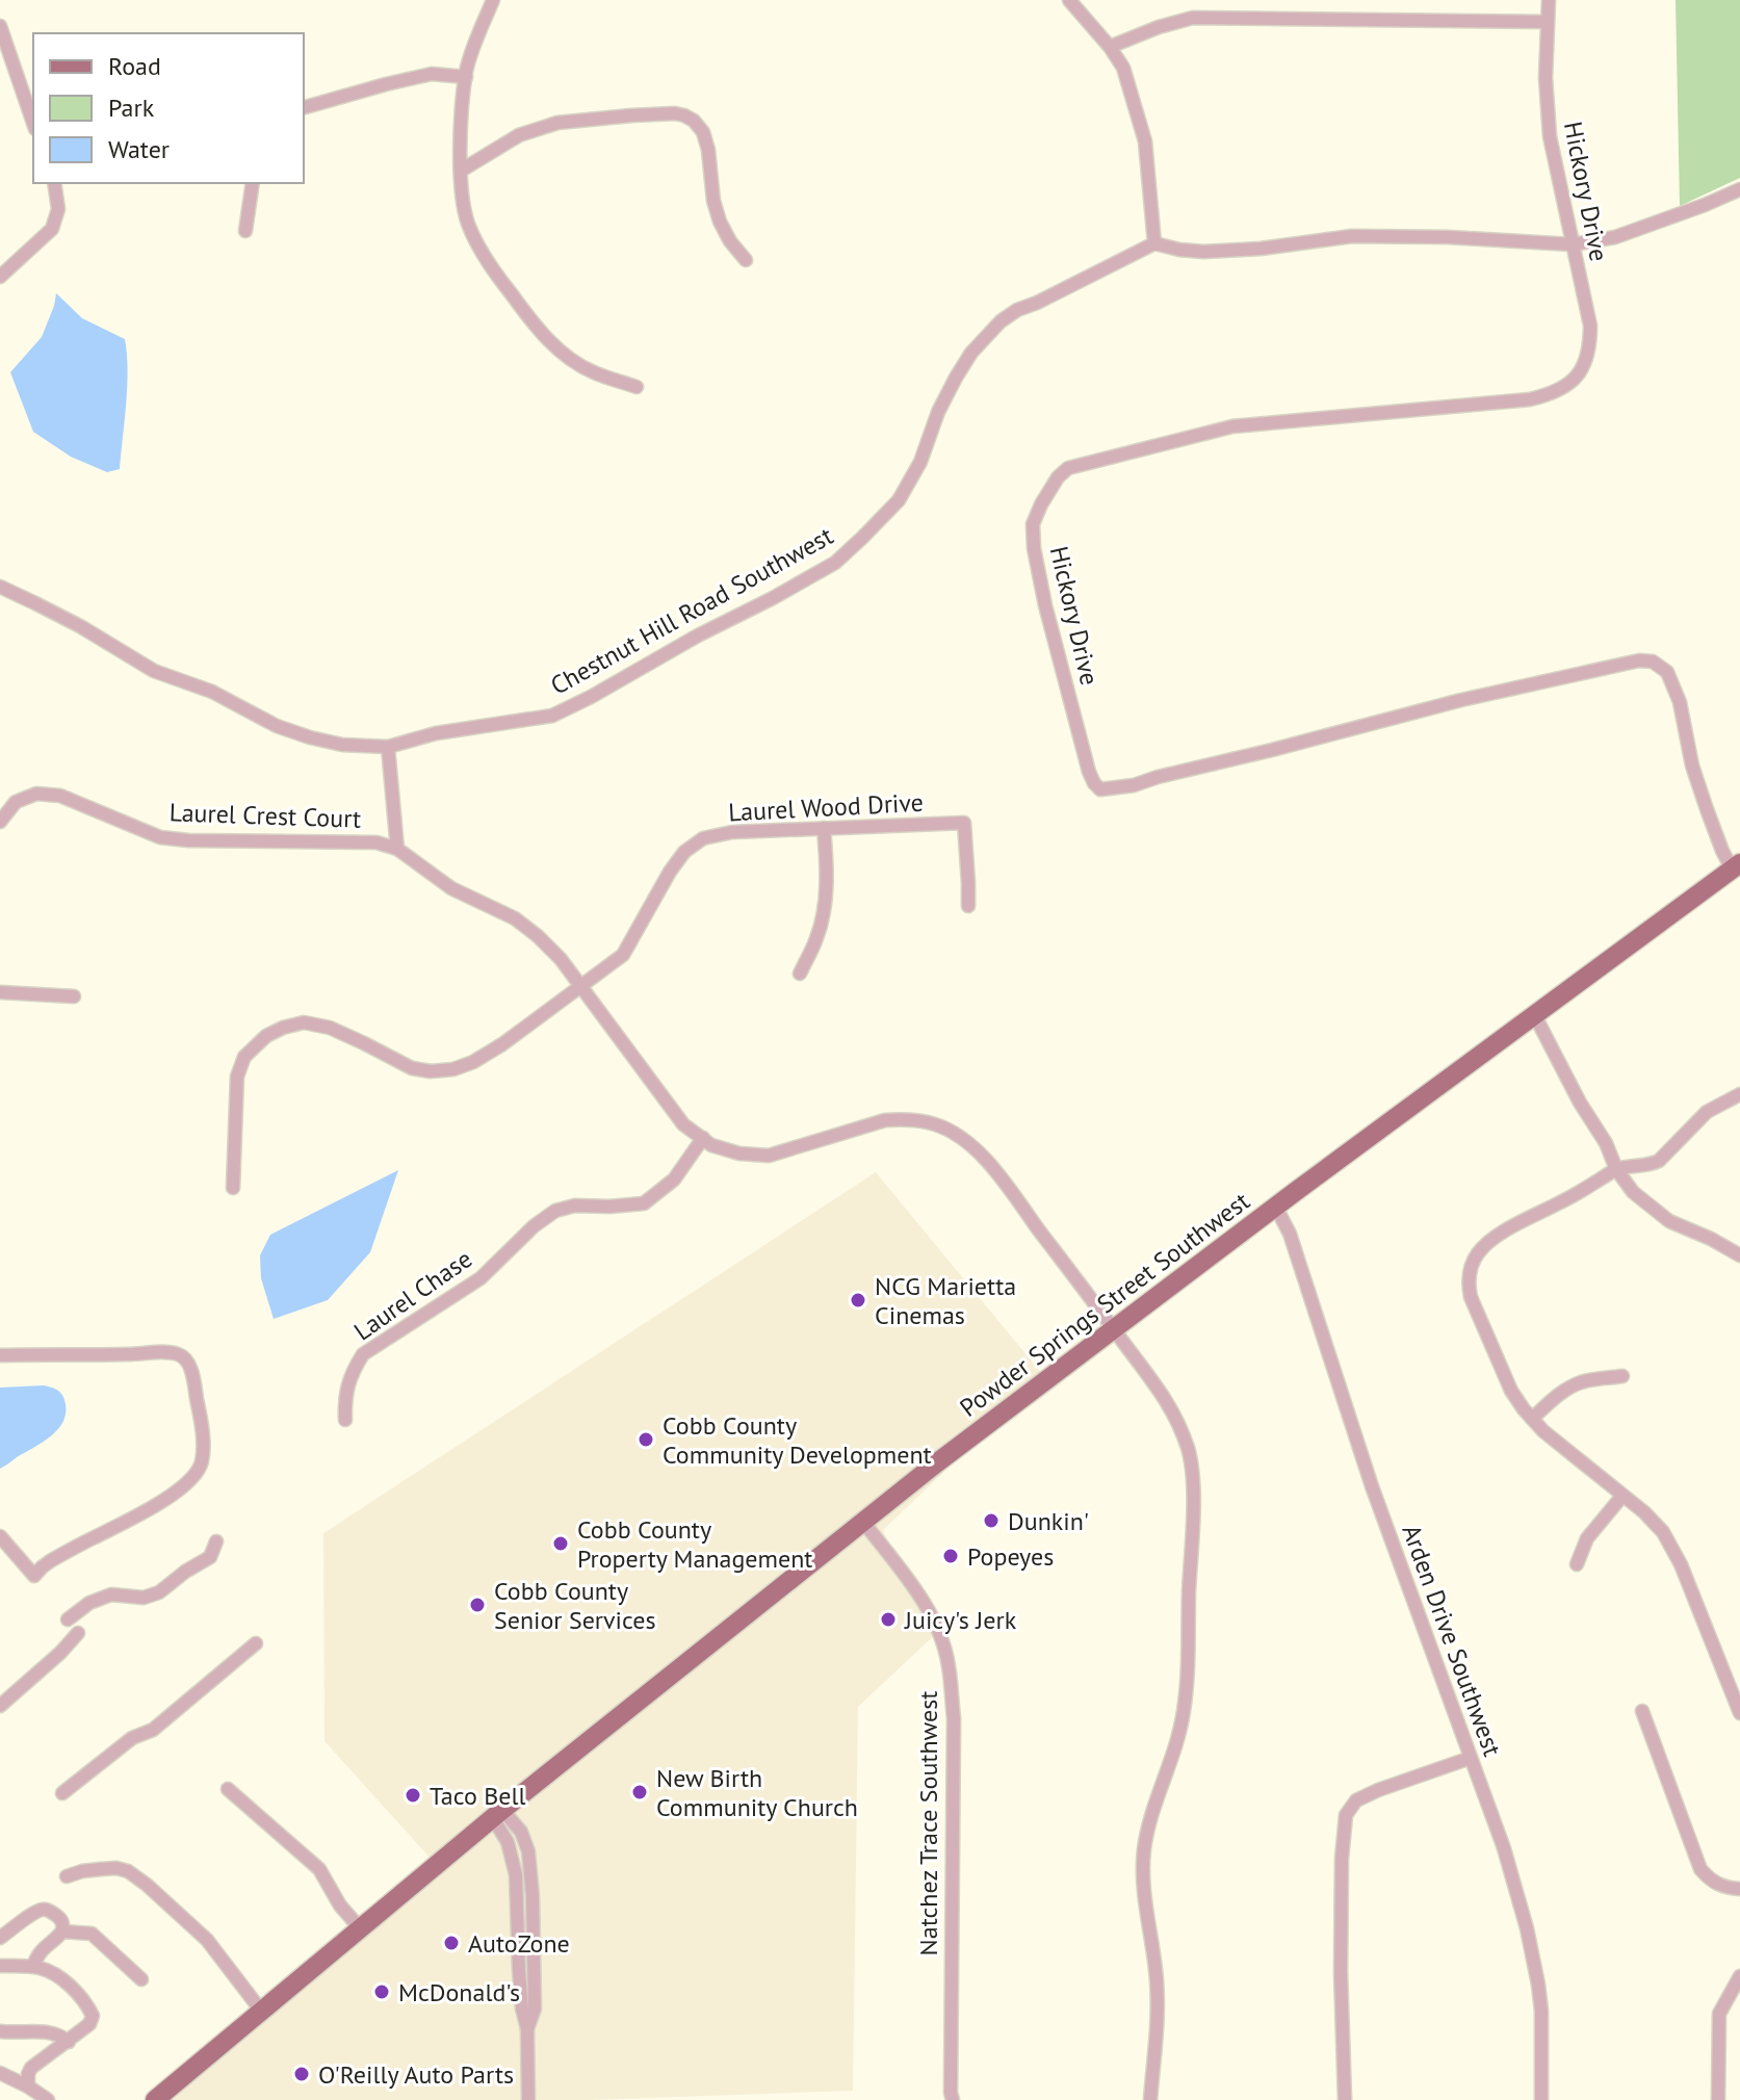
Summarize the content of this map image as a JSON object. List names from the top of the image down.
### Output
{
  "streets": {
    "main road": ["Powder Springs Street Southwest"],
    "street": [
      "Hickory Drive",
      "Chestnut Hill Road Southwest",
      "Laurel Wood Drive",
      "Laurel Crest Court",
      "Laurel Chase",
      "Arden Drive Southwest",
      "Natchez Trace Southwest"
    ]
  },
  "crossings": [
    ["Hickory Drive", "Powder Springs Street Southwest"],
    ["Powder Springs Street Southwest", "Arden Drive Southwest"],
    ["Powder Springs Street Southwest", "Natchez Trace Southwest"]
  ],
  "places": [
    "NCG Marietta Cinemas",
    "Cobb County Community Development",
    "Dunkin'",
    "Cobb County Property Management",
    "Popeyes",
    "Cobb County Senior Services",
    "Juicy's Jerk",
    "New Birth Community Church",
    "Taco Bell",
    "AutoZone",
    "McDonald's",
    "O'Reilly Auto Parts"
  ],
  "legend": ["Road", "Park", "Water"]
}
